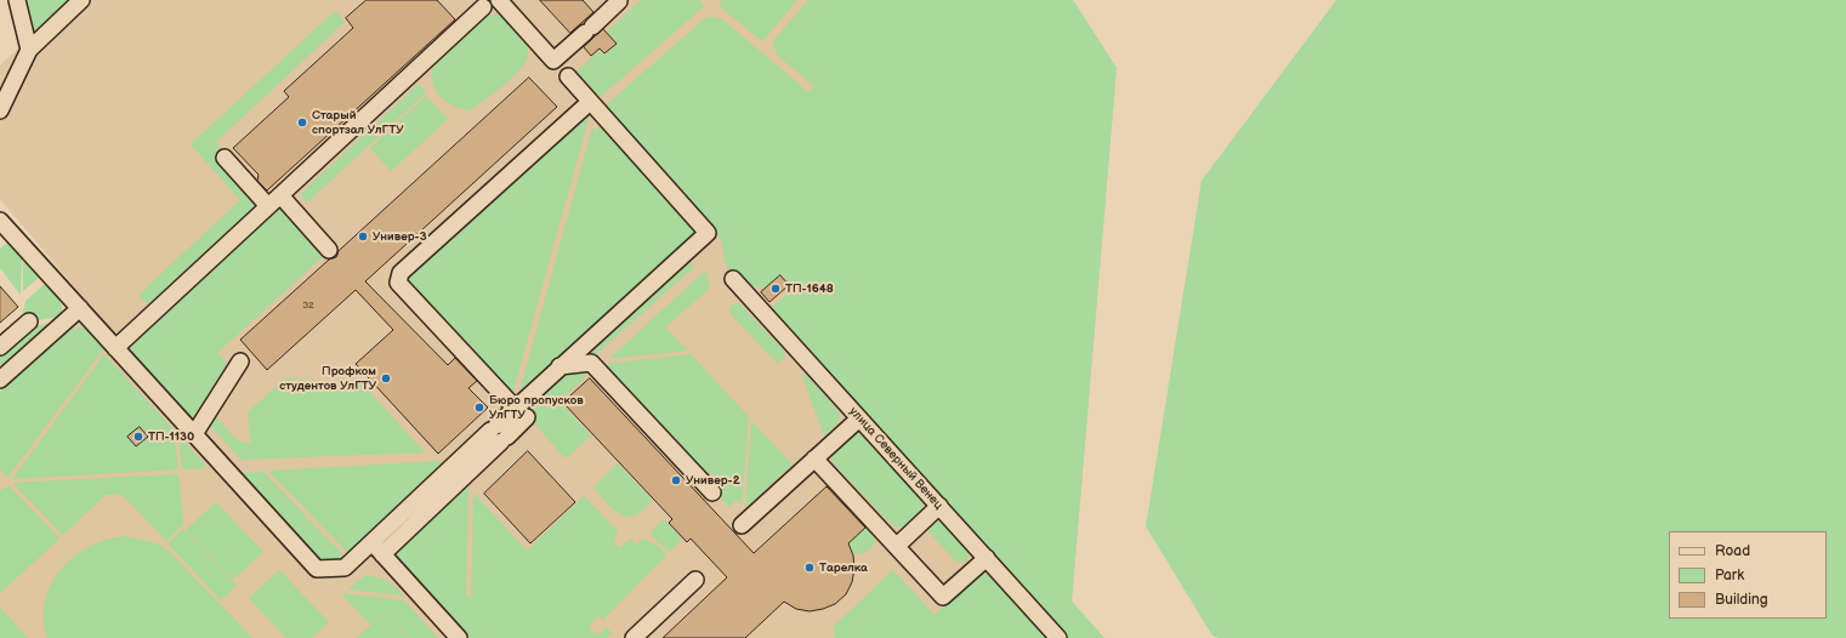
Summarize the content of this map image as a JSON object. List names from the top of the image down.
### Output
{
  "streets": {
    "lane": ["улица Северный Венец"]
  },
  "places": [
    "Старый спортзал УлГТУ",
    "Универ-3",
    "ТП-1648",
    "Профком студентов УлГТУ",
    "Бюро пропусков УлГТУ",
    "ТП-1130",
    "Универ-2",
    "Тарелка"
  ],
  "house_numbers": ["32"],
  "legend": ["Road", "Park", "Building"]
}
